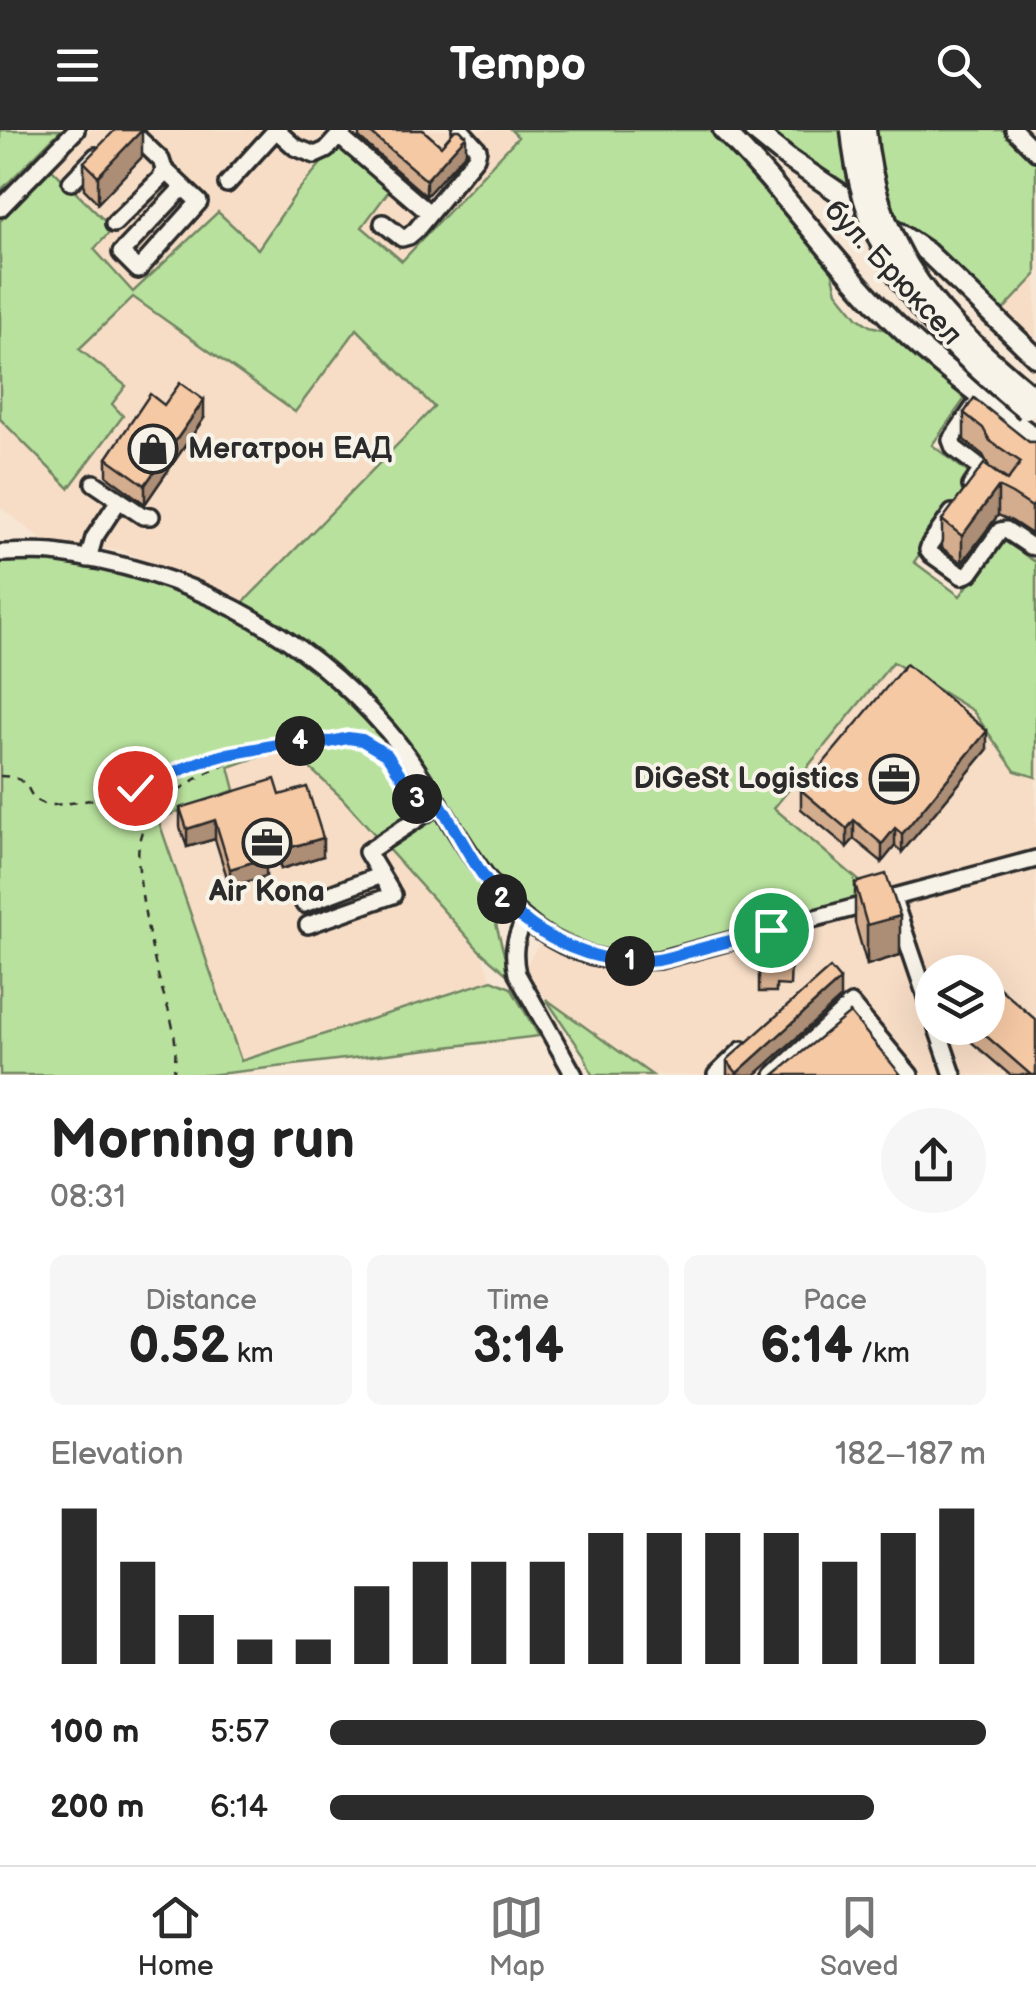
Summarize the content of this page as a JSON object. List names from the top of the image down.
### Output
{
  "streets": {
    "main road": ["бул. Брюксел"]
  },
  "places": {
    "shop": ["Мегатрон ЕАД"],
    "office": ["DiGeSt Logistics", "Air Kona"]
  },
  "page": {
    "header": "Tempo",
    "pins": [
      "4",
      "3",
      "2",
      "1"
    ],
    "heading": ["Morning run", "08:31"],
    "stats": [
      ["Distance", "0.52 km"],
      ["Time", "3:14"],
      ["Pace", "6:14 /km"]
    ],
    "chart": ["Elevation", "182–187 m"],
    "list": [
      {
        "name": "100 m",
        "note": "5:57"
      },
      {
        "name": "200 m",
        "note": "6:14"
      }
    ],
    "tabs": ["Home", "Map", "Saved"]
  }
}
